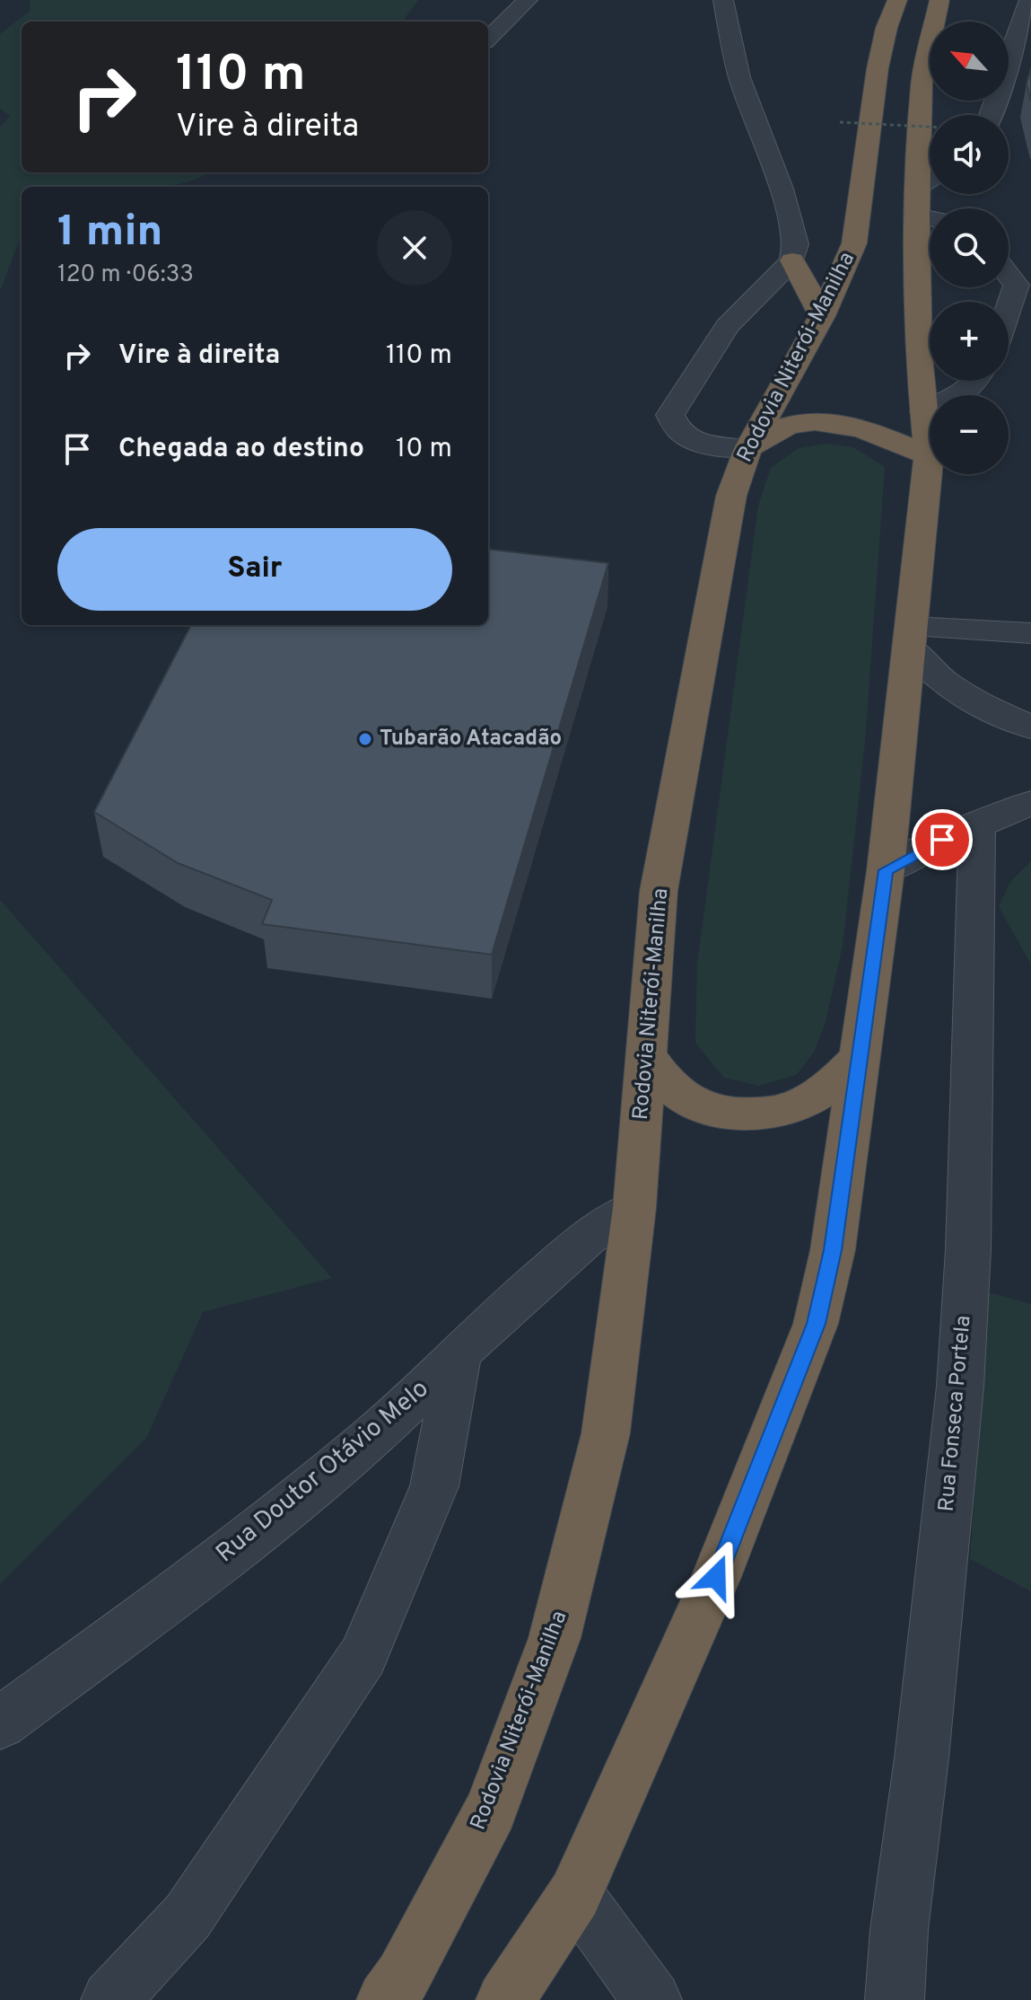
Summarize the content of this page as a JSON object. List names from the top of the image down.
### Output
{
  "streets": {
    "highway": ["Rodovia Niterói-Manilha"],
    "street": ["Rua Fonseca Portela", "Rua Doutor Otávio Melo"]
  },
  "crossings": [
    ["Rodovia Niterói-Manilha", "Rua Doutor Otávio Melo"]
  ],
  "places": ["Tubarão Atacadão"],
  "north": "top left",
  "page": {
    "map_buttons": ["+", "−"],
    "turn": ["110 m", "Vire à direita"],
    "heading": ["1 min", "120 m · 06:33"],
    "list": [
      {
        "name": "Vire à direita",
        "value": "110 m"
      },
      {
        "name": "Chegada ao destino",
        "value": "10 m"
      }
    ],
    "buttons": "Sair"
  }
}
